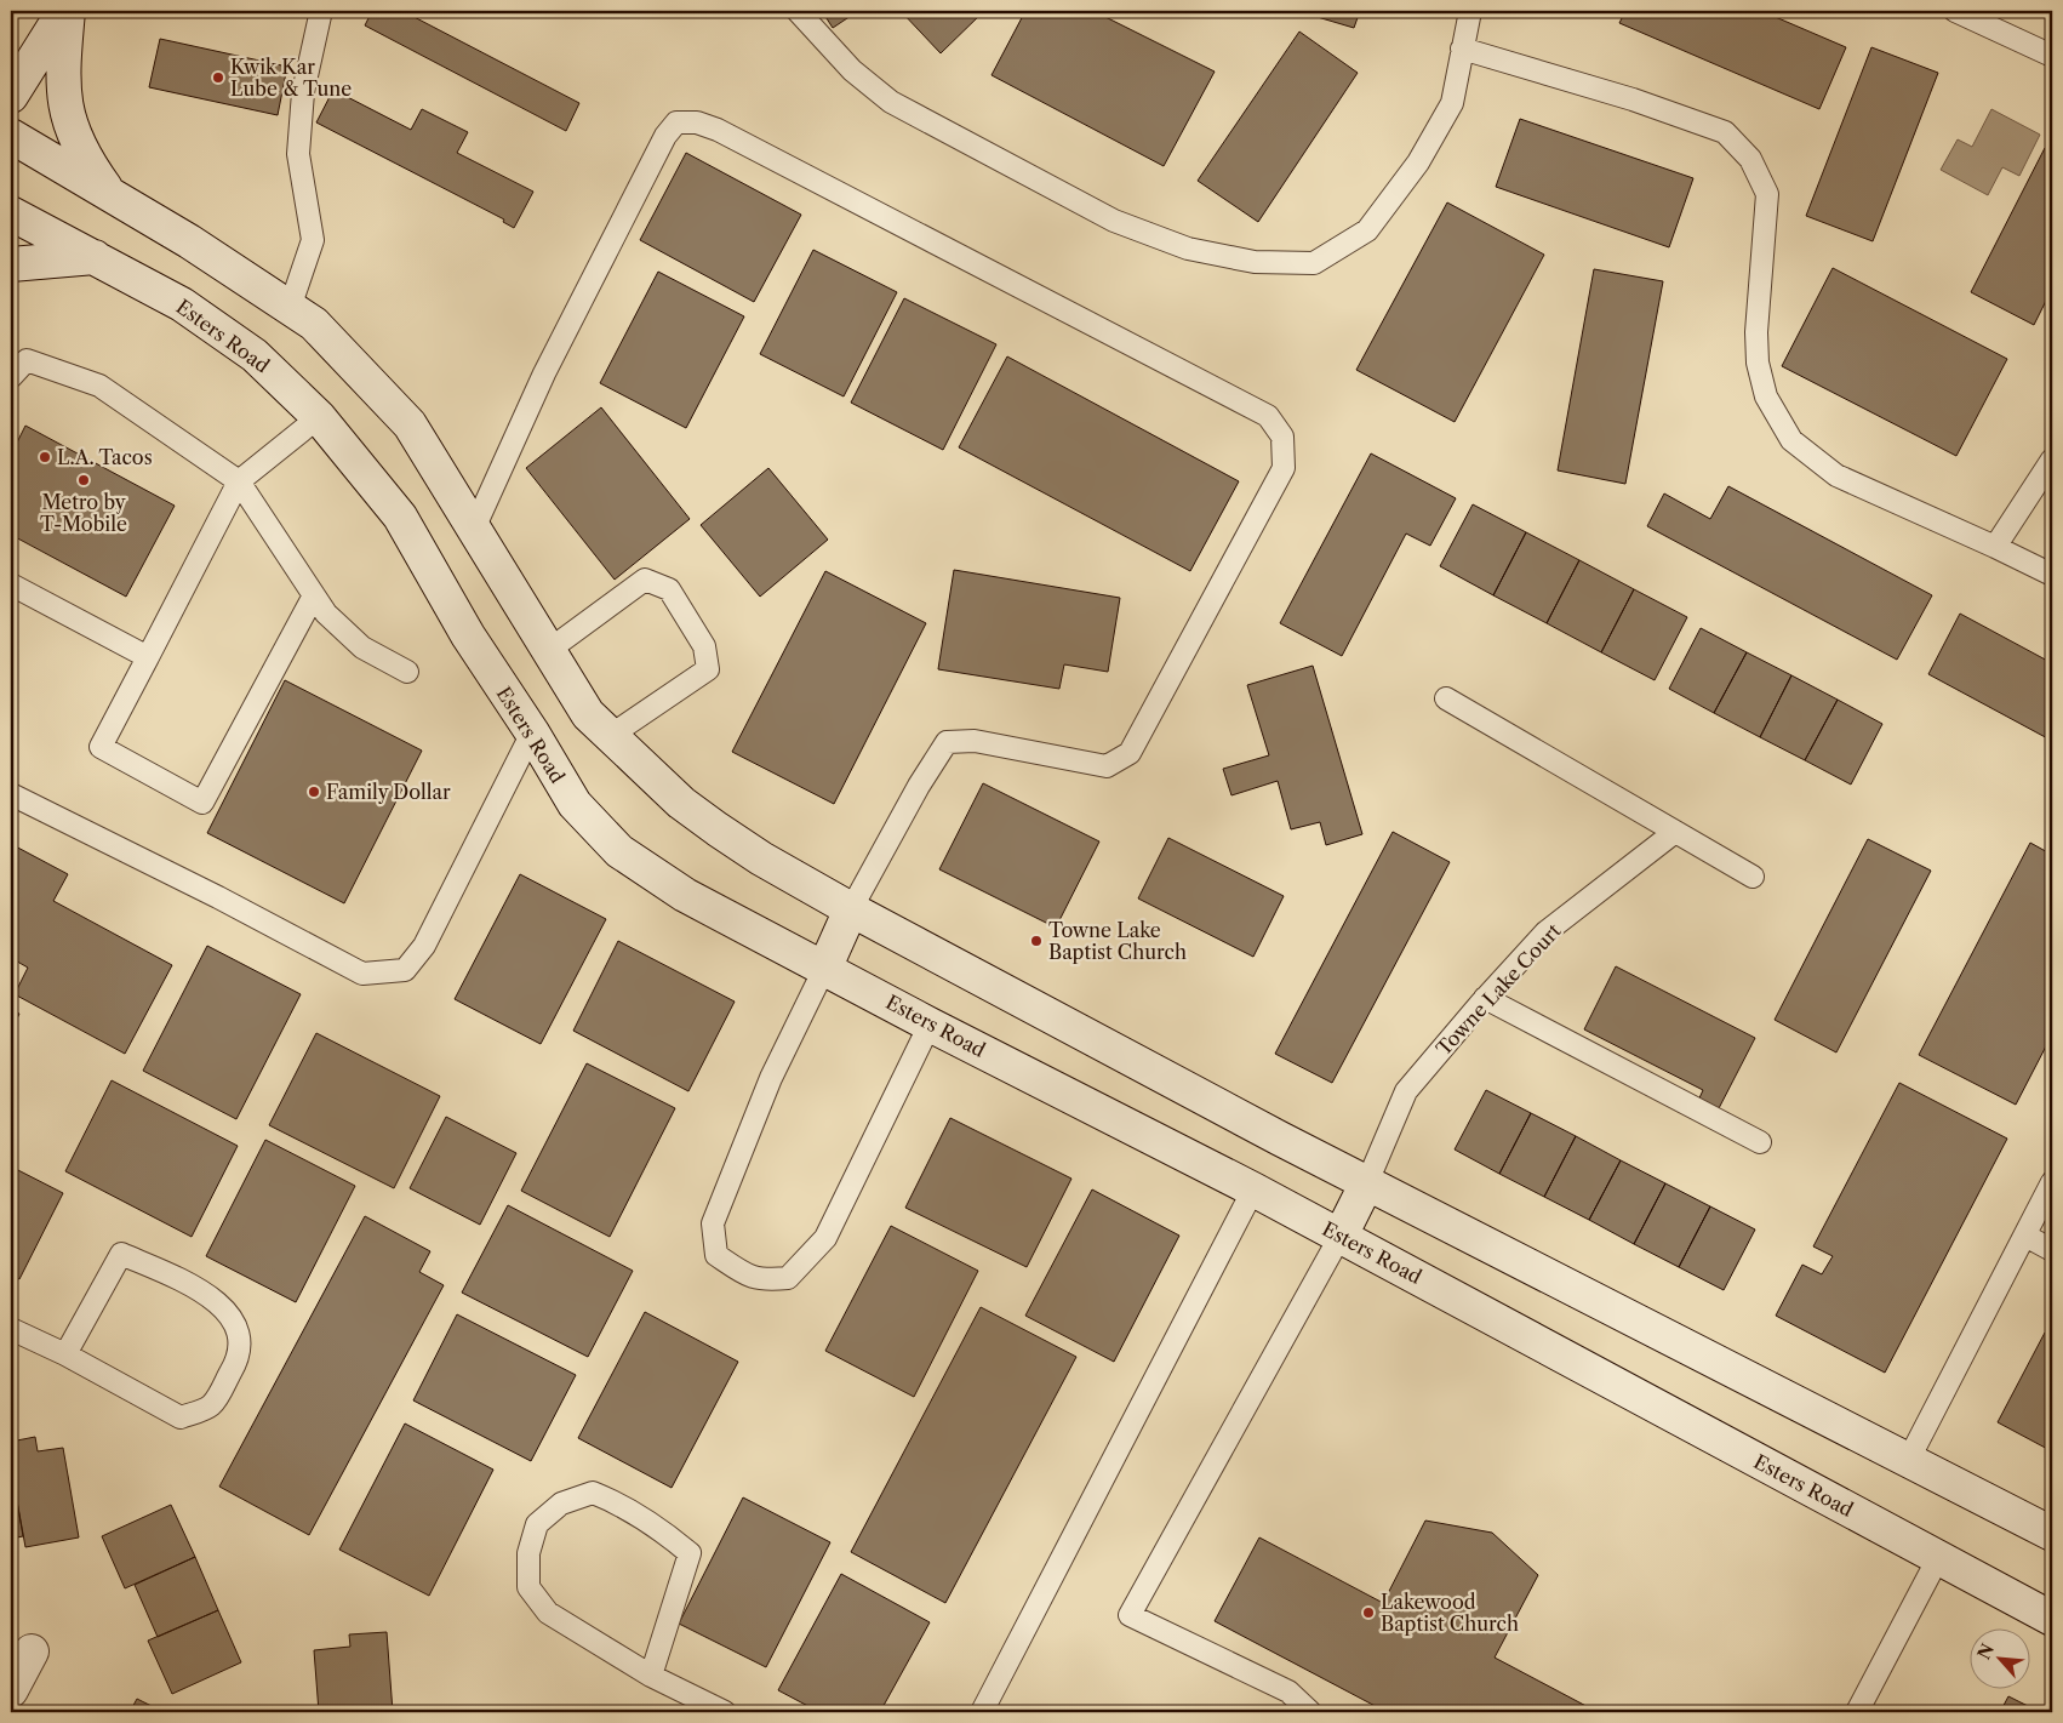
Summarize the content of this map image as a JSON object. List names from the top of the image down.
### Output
{
  "streets": {
    "main road": ["Esters Road"],
    "lane": ["Towne Lake Court"]
  },
  "places": [
    "Kwik Kar Lube & Tune",
    "L.A. Tacos",
    "Metro by T-Mobile",
    "Family Dollar",
    "Towne Lake Baptist Church",
    "Lakewood Baptist Church"
  ],
  "north": "top left"
}
